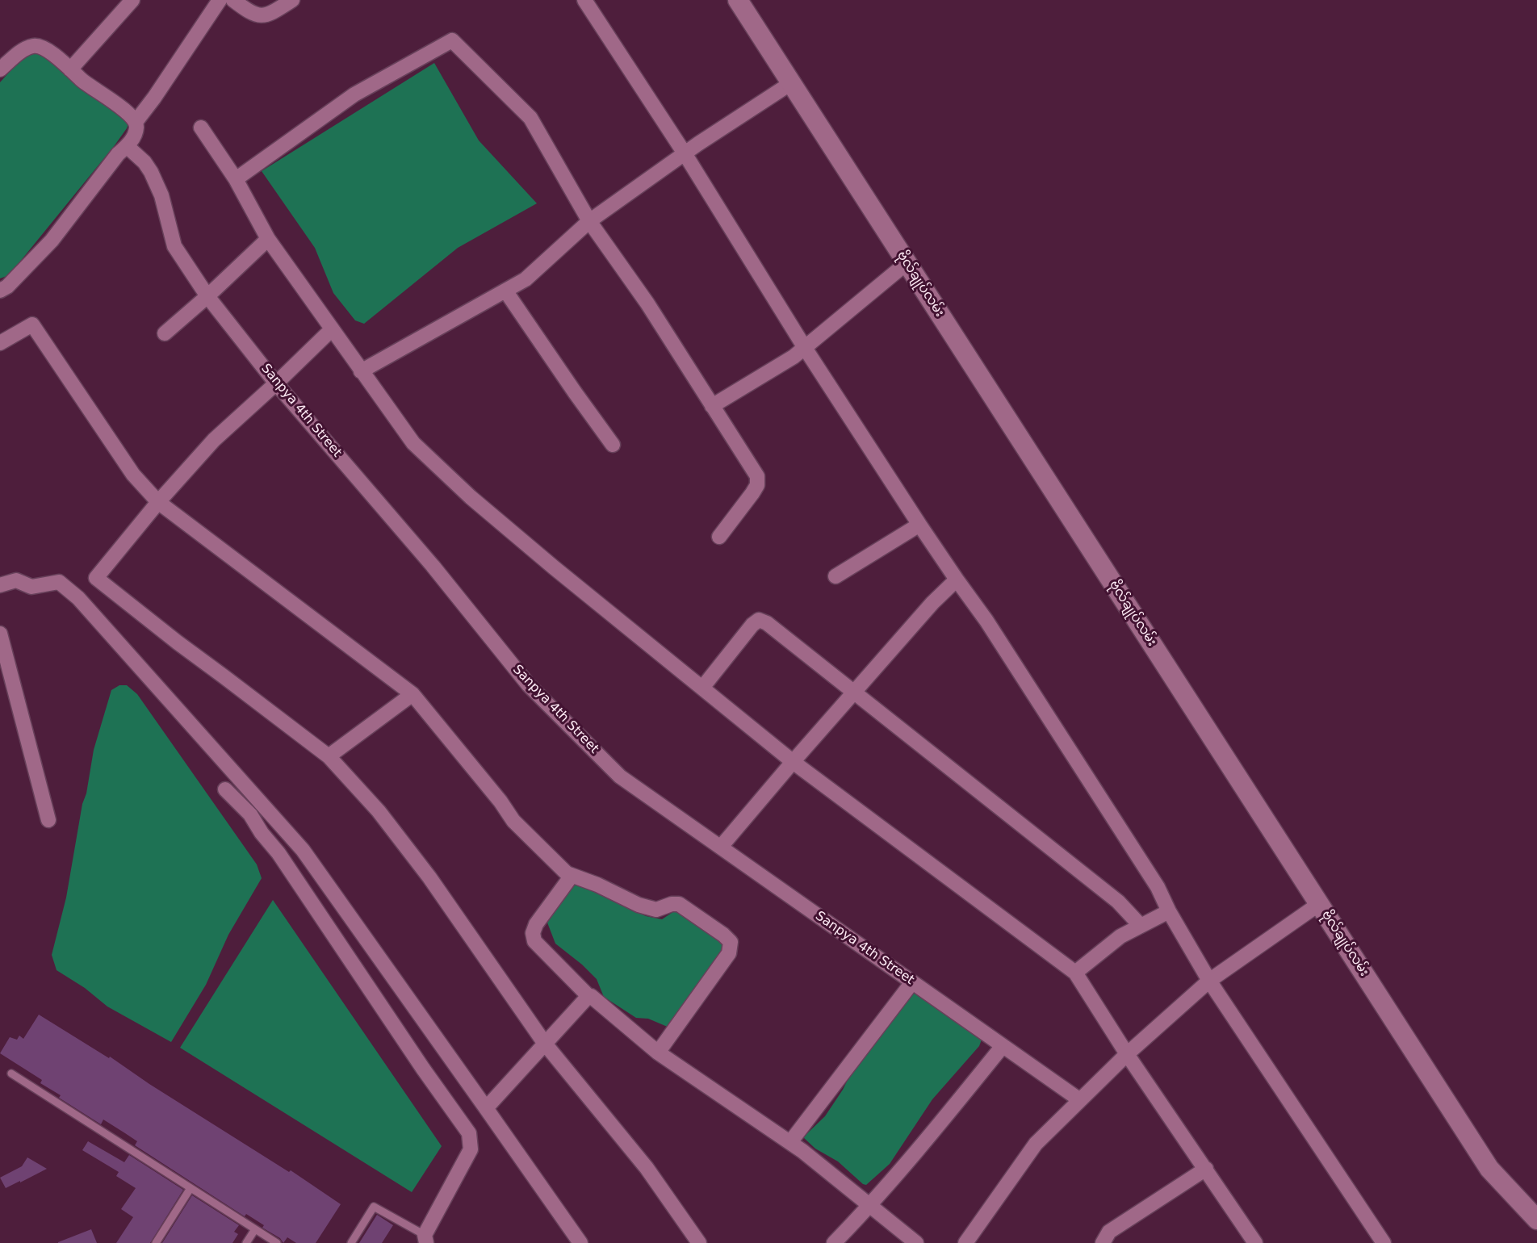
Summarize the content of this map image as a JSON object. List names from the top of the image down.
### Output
{
  "streets": {
    "street": ["ဗိုလ်ချုပ်လမ်း", "Sanpya 4th Street"]
  }
}
